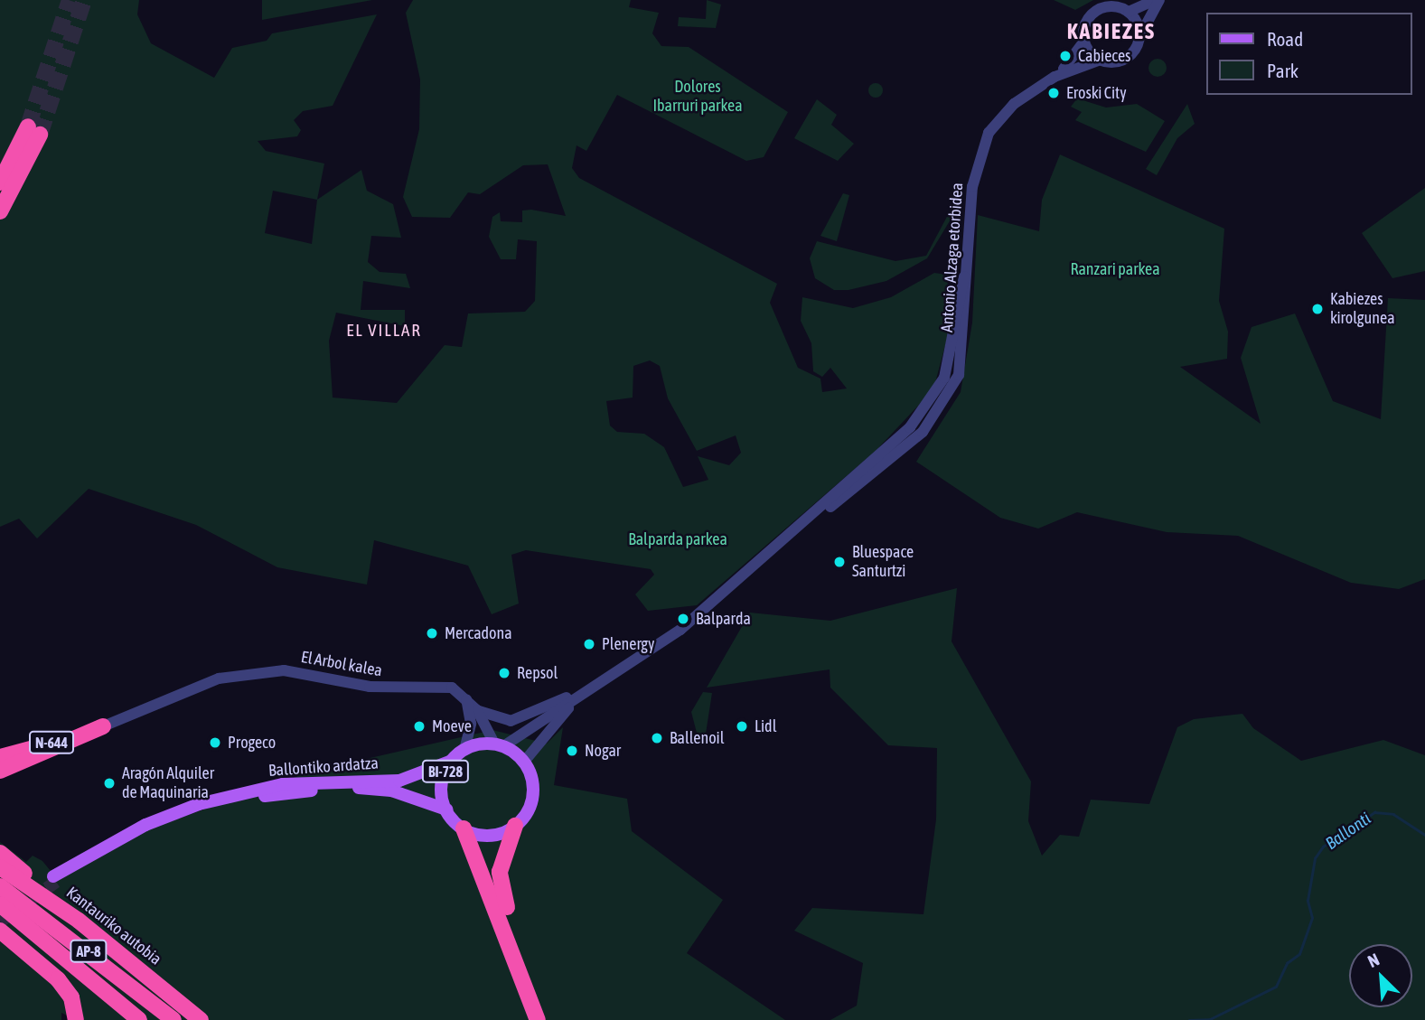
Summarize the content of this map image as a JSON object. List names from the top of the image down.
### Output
{
  "streets": {
    "highway": ["N-644", "Kantauriko autobia", "AP-8"],
    "main road": ["Ballontiko ardatza", "BI-728"],
    "street": ["Antonio Alzaga etorbidea", "El Arbol kalea"]
  },
  "crossings": [
    ["El Arbol kalea", "N-644"],
    ["El Arbol kalea", "Ballontiko ardatza"],
    ["El Arbol kalea", "BI-728"],
    ["Ballontiko ardatza", "BI-728"]
  ],
  "districts": ["KABIEZES", "EL VILLAR"],
  "water": ["Ballonti"],
  "parks": ["Dolores Ibarruri parkea", "Ranzari parkea", "Balparda parkea"],
  "places": [
    "Cabieces",
    "Eroski City",
    "Kabiezes kirolgunea",
    "Bluespace Santurtzi",
    "Balparda",
    "Mercadona",
    "Plenergy",
    "Repsol",
    "Moeve",
    "Lidl",
    "Ballenoil",
    "Progeco",
    "Nogar",
    "Aragón Alquiler de Maquinaria"
  ],
  "legend": ["Road", "Park"],
  "north": "top left"
}
